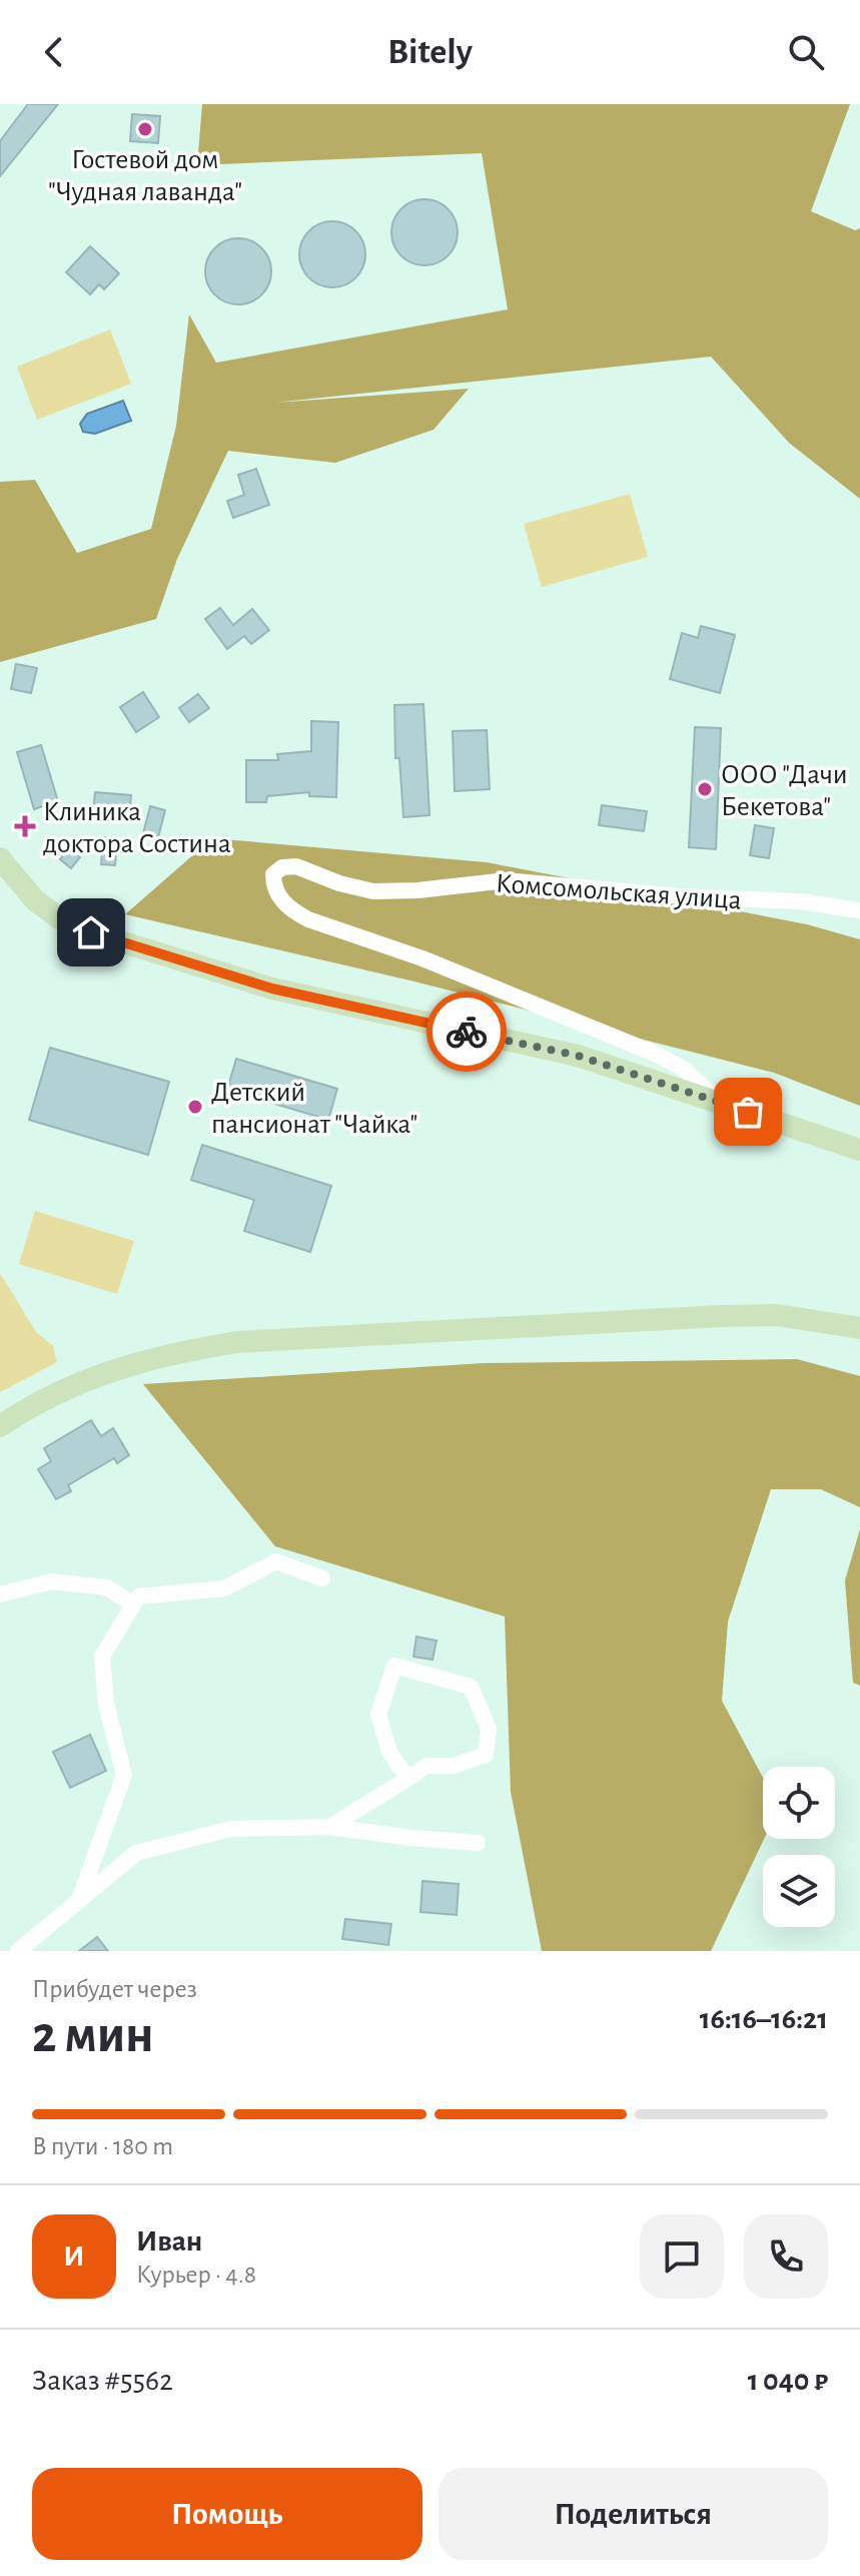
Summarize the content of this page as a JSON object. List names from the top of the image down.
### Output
{
  "streets": {
    "main road": ["Комсомольская улица"]
  },
  "places": {
    "other": ["Гостевой дом \"Чудная лаванда\"", "ООО \"Дачи Бекетова\"", "Детский пансионат \"Чайка\""],
    "health": ["Клиника доктора Состина"]
  },
  "page": {
    "header": "Bitely",
    "heading": ["2 мин", "Прибудет через", "16:16–16:21"],
    "panel": [
      "Иван",
      "Курьер · 4.8",
      "Заказ #5562",
      "1 040 ₽"
    ],
    "bar": "В пути · 180 m",
    "round": "И",
    "buttons": ["Помощь", "Поделиться"]
  }
}
